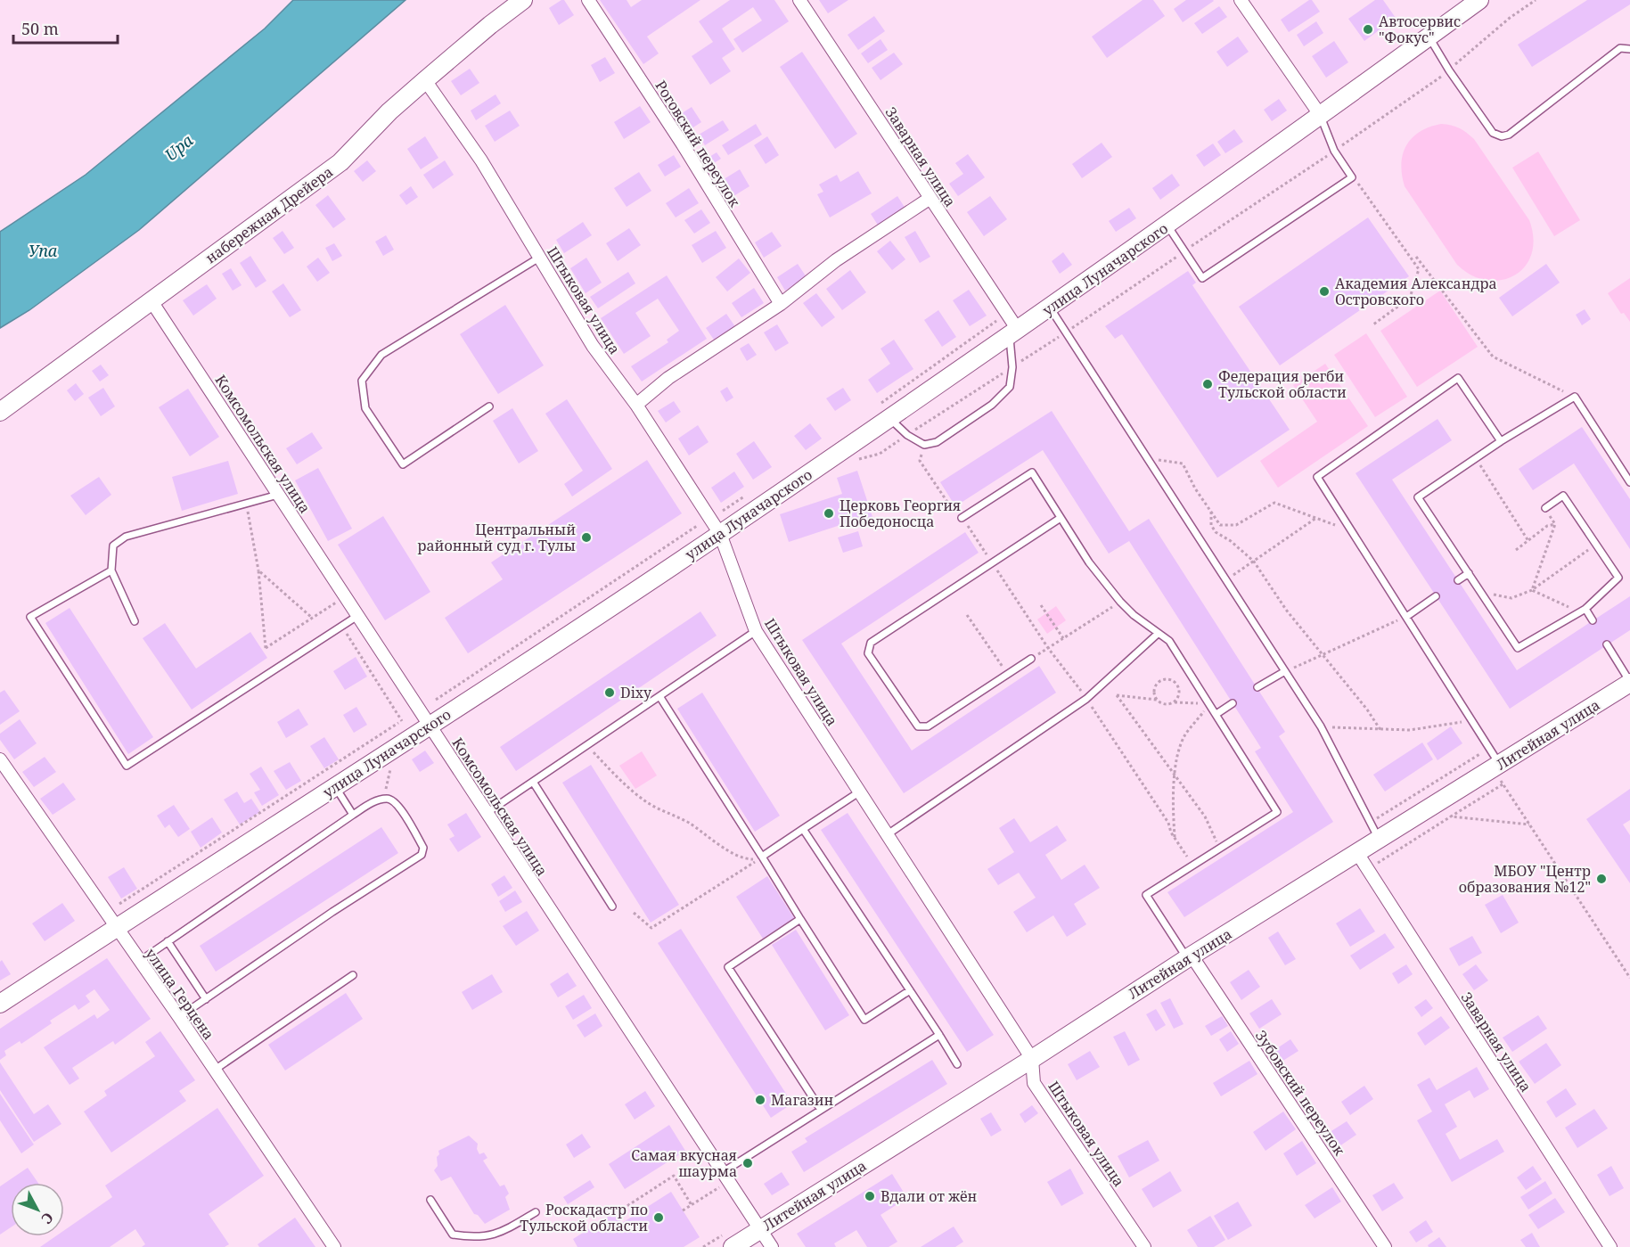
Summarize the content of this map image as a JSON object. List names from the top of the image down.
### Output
{
  "streets": {
    "main road": ["набережная Дрейера", "улица Луначарского", "Литейная улица"],
    "street": [
      "Роговский переулок",
      "Заварная улица",
      "Штыковая улица",
      "Комсомольская улица",
      "улица Герцена",
      "Зубовский переулок"
    ]
  },
  "crossings": [
    ["Заварная улица", "улица Луначарского"],
    ["Заварная улица", "Литейная улица"],
    ["набережная Дрейера", "Штыковая улица"],
    ["набережная Дрейера", "Комсомольская улица"],
    ["улица Луначарского", "Штыковая улица"],
    ["улица Луначарского", "Комсомольская улица"],
    ["улица Луначарского", "улица Герцена"],
    ["Штыковая улица", "Литейная улица"],
    ["Комсомольская улица", "Литейная улица"],
    ["Литейная улица", "Зубовский переулок"]
  ],
  "water": ["Upa", "Упа"],
  "places": [
    "Автосервис \"Фокус\"",
    "Академия Александра Островского",
    "Федерация регби Тульской области",
    "Церковь Георгия Победоносца",
    "Центральный районный суд г. Тулы",
    "Dixy",
    "МБОУ \"Центр образования №12\"",
    "Магазин",
    "Самая вкусная шаурма",
    "Вдали от жён",
    "Роскадастр по Тульской области"
  ],
  "scale_bar": "50 m",
  "north": "bottom right"
}
